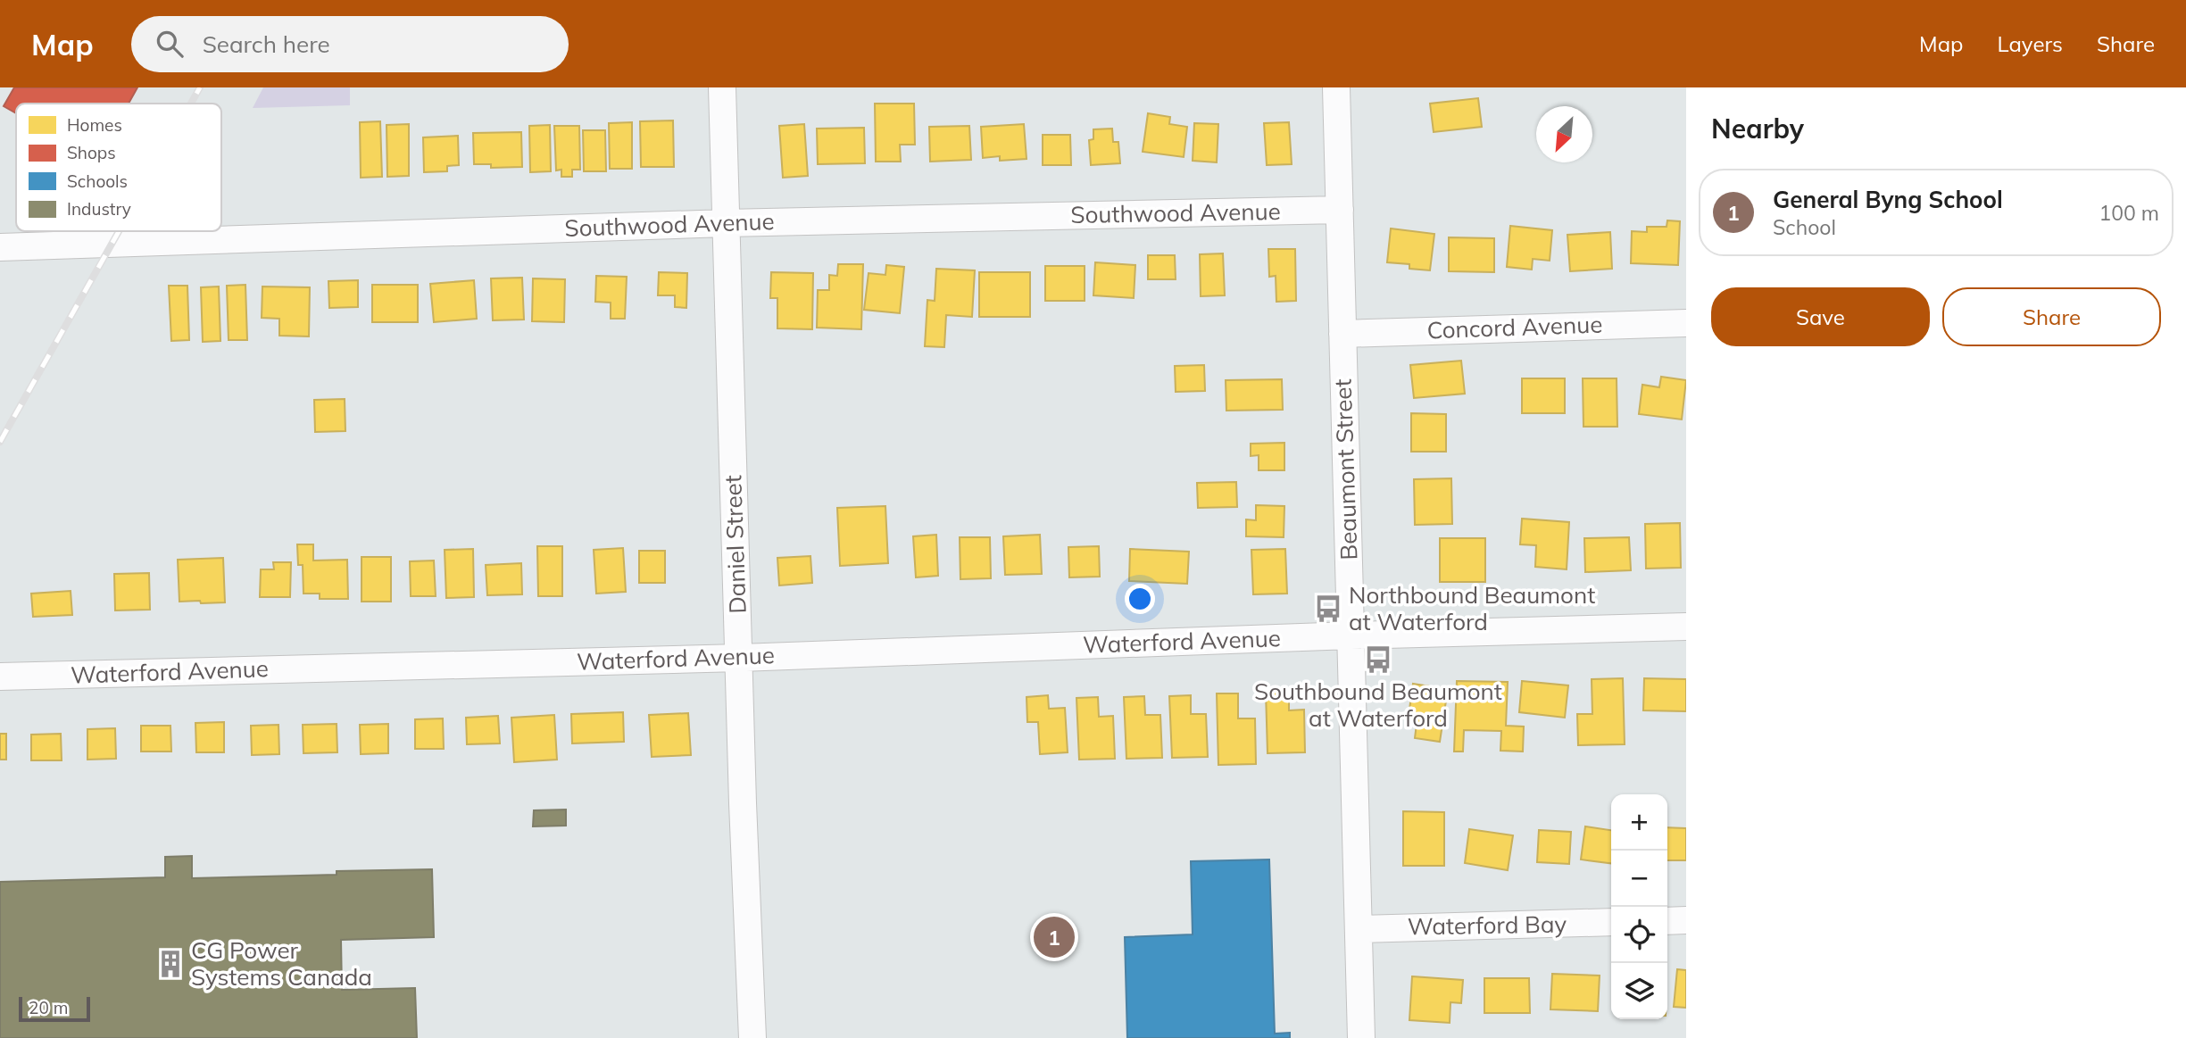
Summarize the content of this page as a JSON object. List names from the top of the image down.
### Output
{
  "streets": {
    "street": [
      "Southwood Avenue",
      "Concord Avenue",
      "Beaumont Street",
      "Daniel Street",
      "Waterford Avenue",
      "Waterford Bay"
    ]
  },
  "crossings": [
    ["Southwood Avenue", "Beaumont Street"],
    ["Southwood Avenue", "Daniel Street"],
    ["Concord Avenue", "Beaumont Street"],
    ["Beaumont Street", "Waterford Avenue"],
    ["Beaumont Street", "Waterford Bay"],
    ["Daniel Street", "Waterford Avenue"]
  ],
  "places": {
    "bus stop": ["Northbound Beaumont at Waterford", "Southbound Beaumont at Waterford"],
    "building": ["CG Power Systems Canada"]
  },
  "legend": [
    "Homes",
    "Shops",
    "Schools",
    "Industry"
  ],
  "scale_bar": "20 m",
  "north": "bottom left",
  "page": {
    "header": "Map",
    "search": "Search here",
    "nav": ["Map", "Layers", "Share"],
    "heading": "Nearby",
    "list": [
      {
        "mark": "1",
        "name": "General Byng School",
        "note": "School",
        "value": "100 m"
      }
    ],
    "buttons": ["Save", "Share"],
    "map_buttons": ["+", "−"],
    "pins": "1",
    "scale": "20 m"
  }
}
